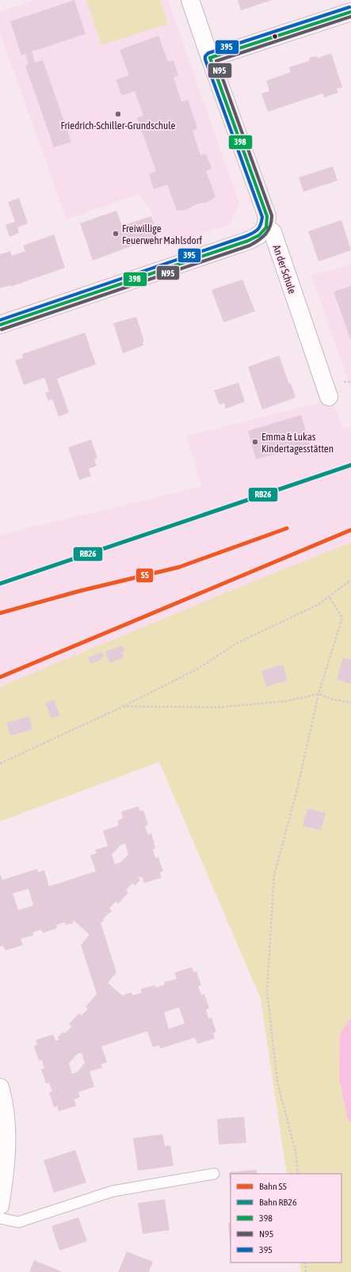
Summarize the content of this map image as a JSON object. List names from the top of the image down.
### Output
{
  "streets": {
    "street": ["An der Schule"]
  },
  "places": ["Friedrich-Schiller-Grundschule", "Freiwillige Feuerwehr Mahlsdorf", "Emma & Lukas Kindertagesstätten"],
  "lines": [
    "transit line 395",
    "transit line 398",
    "transit line N95",
    "rail line RB26",
    "rail line S5"
  ],
  "legend": [
    "Bahn S5",
    "Bahn RB26",
    "398",
    "N95",
    "395"
  ]
}
